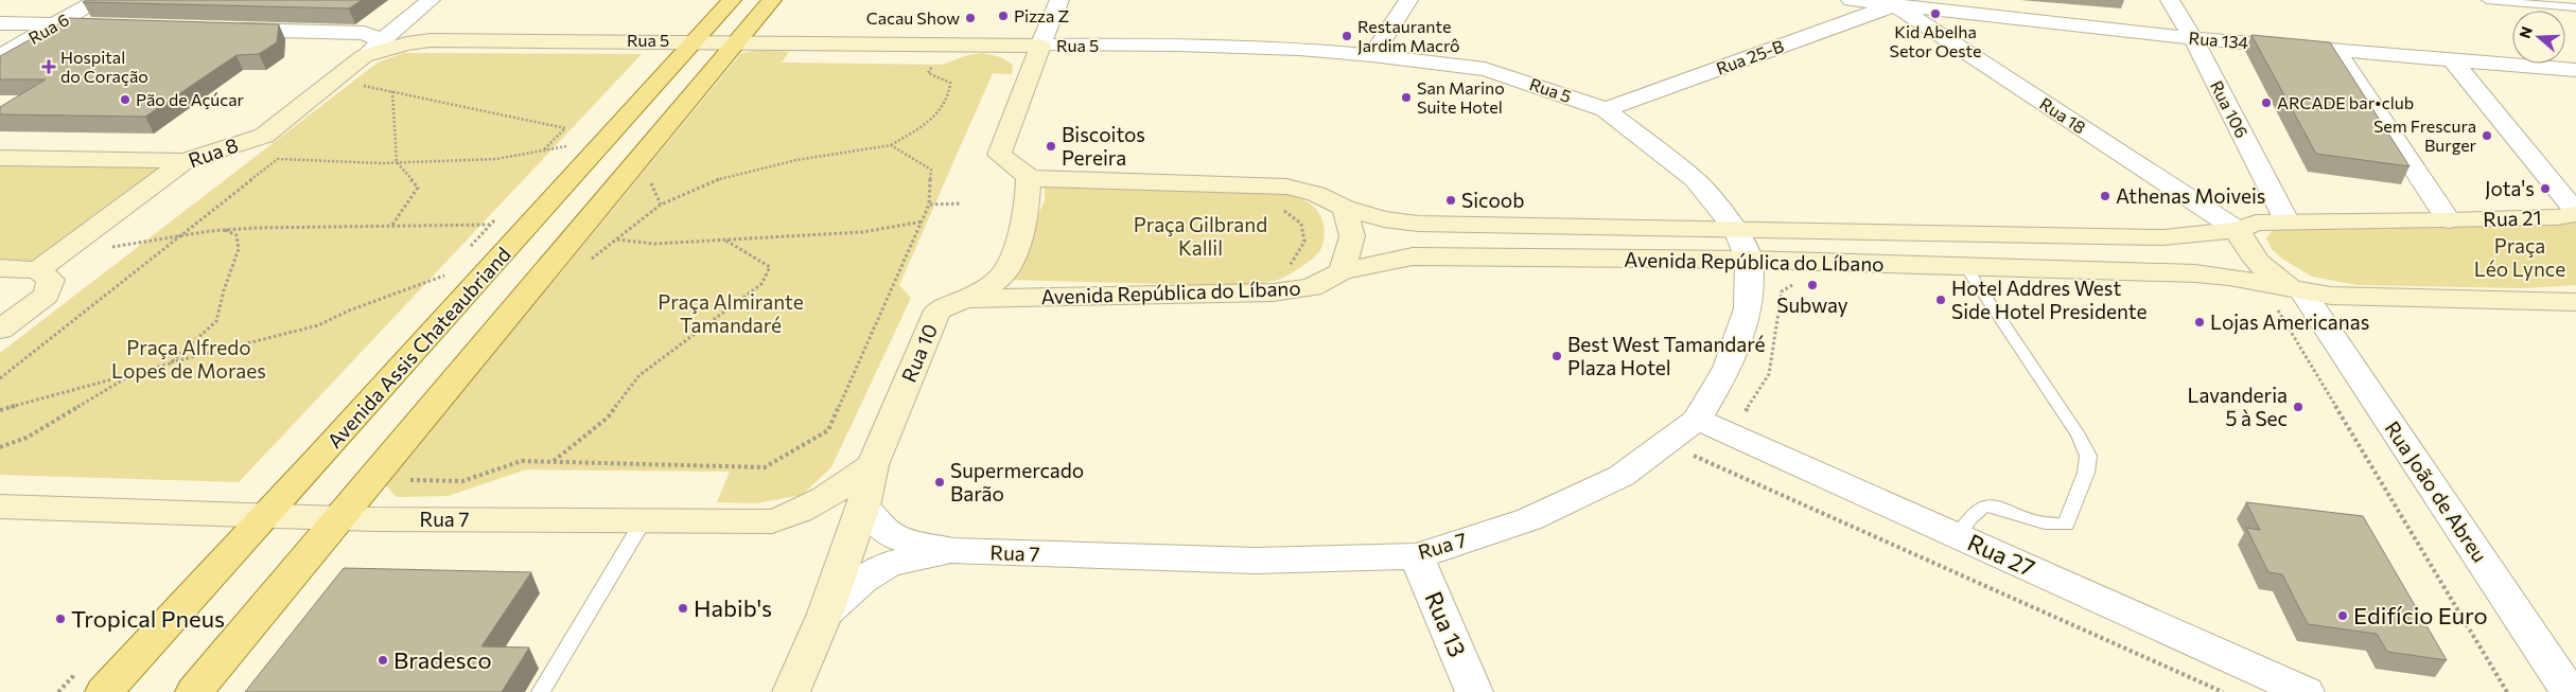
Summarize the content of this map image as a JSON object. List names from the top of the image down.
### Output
{
  "streets": {
    "main road": [
      "Rua 5",
      "Rua 8",
      "Rua 21",
      "Avenida República do Líbano",
      "Avenida Assis Chateaubriand",
      "Rua 10",
      "Rua 7"
    ],
    "street": [
      "Rua 6",
      "Rua 134",
      "Rua 25-B",
      "Rua 106",
      "Rua 18",
      "Rua João de Abreu",
      "Rua 27",
      "Rua 13"
    ]
  },
  "crossings": [
    ["Rua 5", "Rua 25-B"],
    ["Rua 5", "Rua 8"],
    ["Rua 5", "Avenida República do Líbano"],
    ["Rua 5", "Avenida Assis Chateaubriand"],
    ["Rua 5", "Rua 7"],
    ["Rua 134", "Rua 25-B"],
    ["Rua 134", "Rua 106"],
    ["Rua 134", "Rua 18"],
    ["Rua 25-B", "Rua 18"],
    ["Rua 106", "Avenida República do Líbano"],
    ["Rua 18", "Avenida República do Líbano"],
    ["Rua 21", "Avenida República do Líbano"],
    ["Avenida República do Líbano", "Rua 10"],
    ["Avenida República do Líbano", "Rua João de Abreu"],
    ["Avenida República do Líbano", "Rua 7"],
    ["Avenida Assis Chateaubriand", "Rua 7"],
    ["Rua 10", "Rua 7"],
    ["Rua 7", "Rua 27"],
    ["Rua 7", "Rua 13"]
  ],
  "parks": [
    "Praça Gilbrand Kallil",
    "Praça Léo Lynce",
    "Praça Almirante Tamandaré",
    "Praça Alfredo Lopes de Moraes"
  ],
  "places": {
    "other": [
      "Kid Abelha Setor Oeste",
      "Pizza Z",
      "Cacau Show",
      "Restaurante Jardim Macrô",
      "San Marino Suite Hotel",
      "Pão de Açúcar",
      "ARCADE bar•club",
      "Sem Frescura Burger",
      "Biscoitos Pereira",
      "Jota's",
      "Athenas Moiveis",
      "Sicoob",
      "Subway",
      "Hotel Addres West Side Hotel Presidente",
      "Lojas Americanas",
      "Best West Tamandaré Plaza Hotel",
      "Lavanderia 5 à Sec",
      "Supermercado Barão",
      "Habib's",
      "Edifício Euro",
      "Tropical Pneus",
      "Bradesco"
    ],
    "health": ["Hospital do Coração"]
  },
  "north": "left"
}
